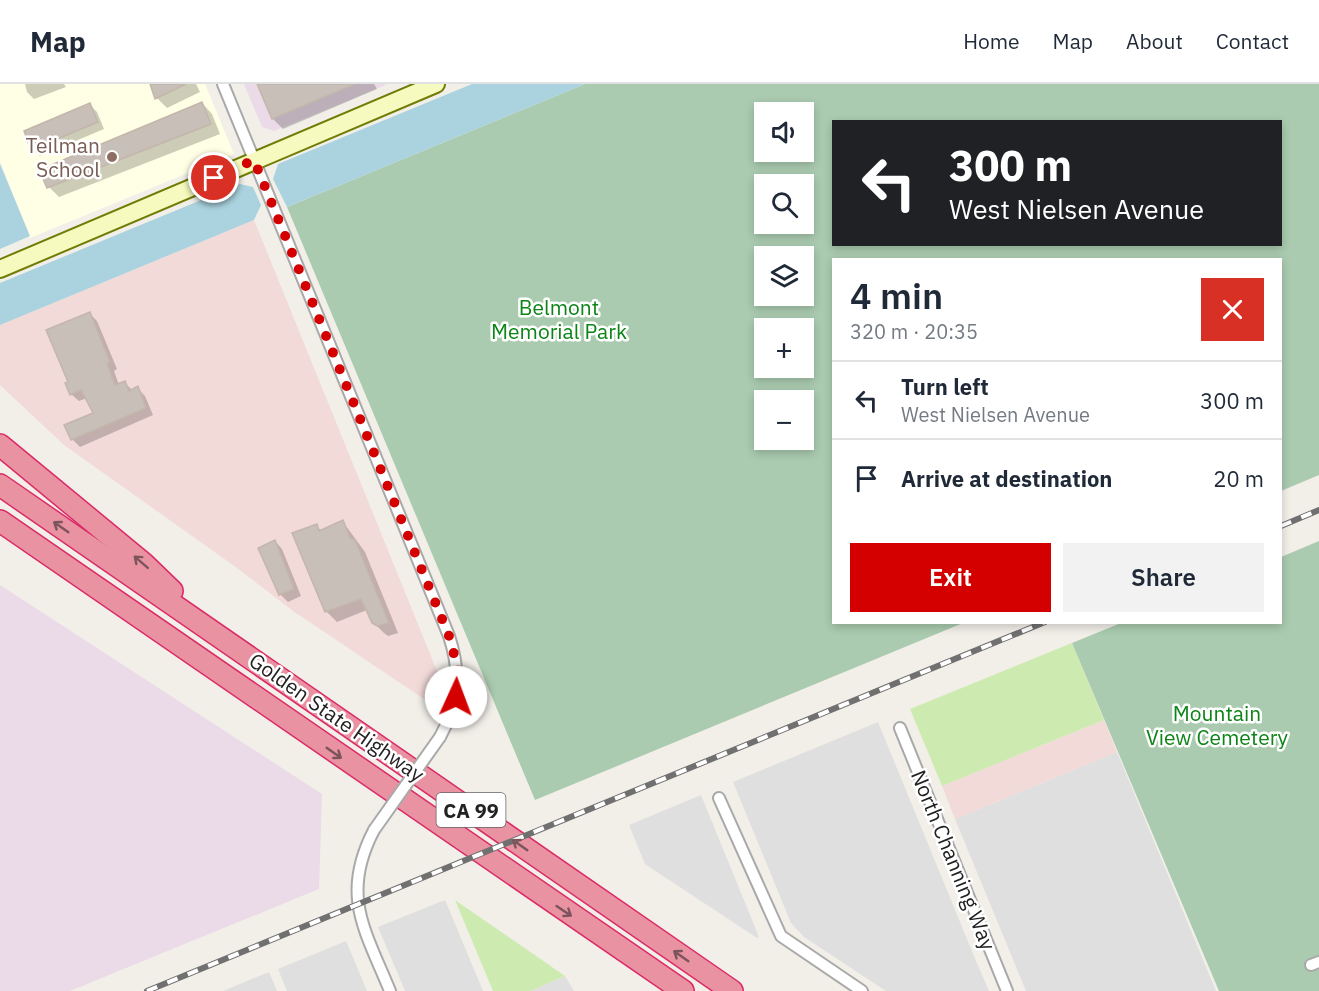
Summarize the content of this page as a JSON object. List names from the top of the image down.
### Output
{
  "streets": {
    "highway": ["Golden State Highway", "CA 99"],
    "street": ["North Channing Way"]
  },
  "parks": ["Belmont Memorial Park", "Mountain View Cemetery"],
  "places": ["Teilman School"],
  "page": {
    "header": "Map",
    "nav": [
      "Home",
      "Map",
      "About",
      "Contact"
    ],
    "map_buttons": ["+", "−"],
    "turn": ["300 m", "West Nielsen Avenue"],
    "heading": ["4 min", "320 m · 20:35"],
    "list": [
      {
        "name": "Turn left",
        "note": "West Nielsen Avenue",
        "value": "300 m"
      },
      {
        "name": "Arrive at destination",
        "value": "20 m"
      }
    ],
    "buttons": ["Exit", "Share"]
  }
}
